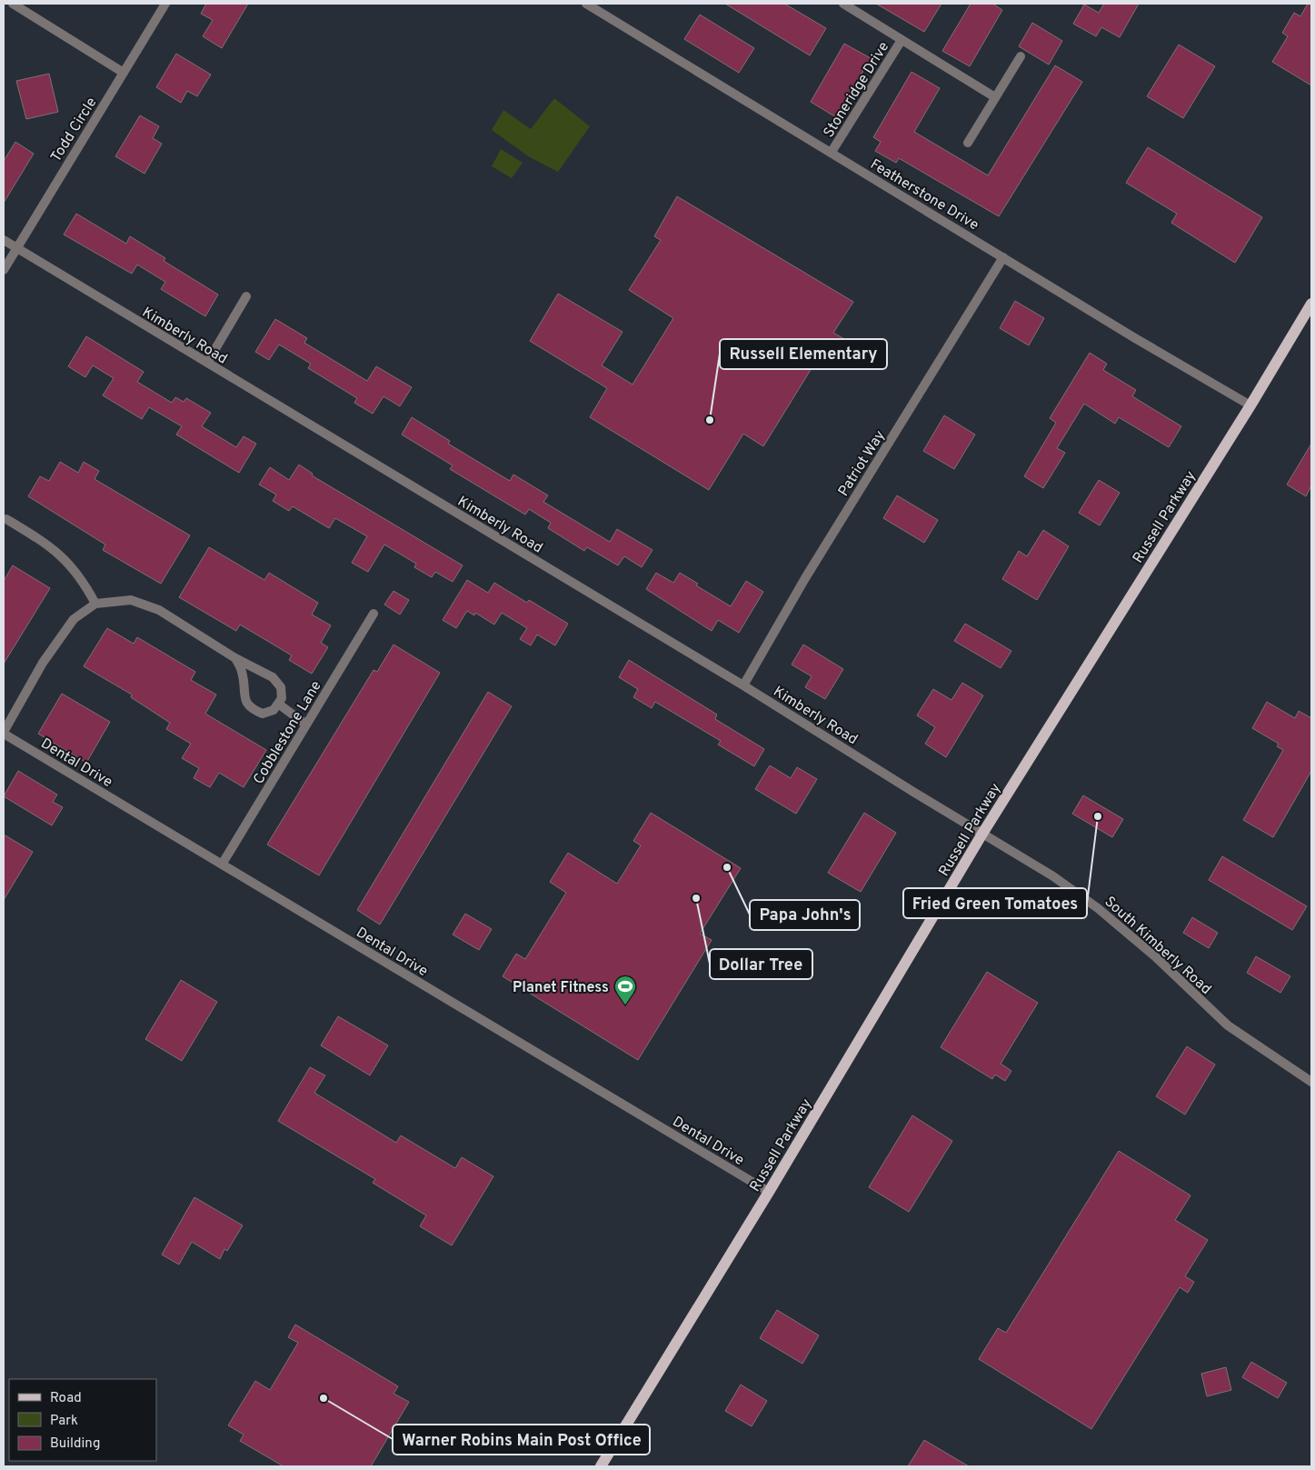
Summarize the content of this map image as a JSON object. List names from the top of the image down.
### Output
{
  "streets": {
    "main road": ["Russell Parkway"],
    "street": [
      "Stoneridge Drive",
      "Todd Circle",
      "Featherstone Drive",
      "Kimberly Road",
      "Patriot Way",
      "Cobblestone Lane",
      "Dental Drive",
      "South Kimberly Road"
    ]
  },
  "crossings": [
    ["Stoneridge Drive", "Featherstone Drive"],
    ["Todd Circle", "Kimberly Road"],
    ["Featherstone Drive", "Patriot Way"],
    ["Featherstone Drive", "Russell Parkway"],
    ["Kimberly Road", "Patriot Way"],
    ["Kimberly Road", "Russell Parkway"],
    ["Kimberly Road", "South Kimberly Road"],
    ["Russell Parkway", "Dental Drive"],
    ["Russell Parkway", "South Kimberly Road"],
    ["Cobblestone Lane", "Dental Drive"]
  ],
  "places": {
    "other": [
      "Russell Elementary",
      "Fried Green Tomatoes",
      "Papa John's",
      "Dollar Tree",
      "Warner Robins Main Post Office"
    ],
    "sports": ["Planet Fitness"]
  },
  "legend": ["Road", "Park", "Building"]
}
